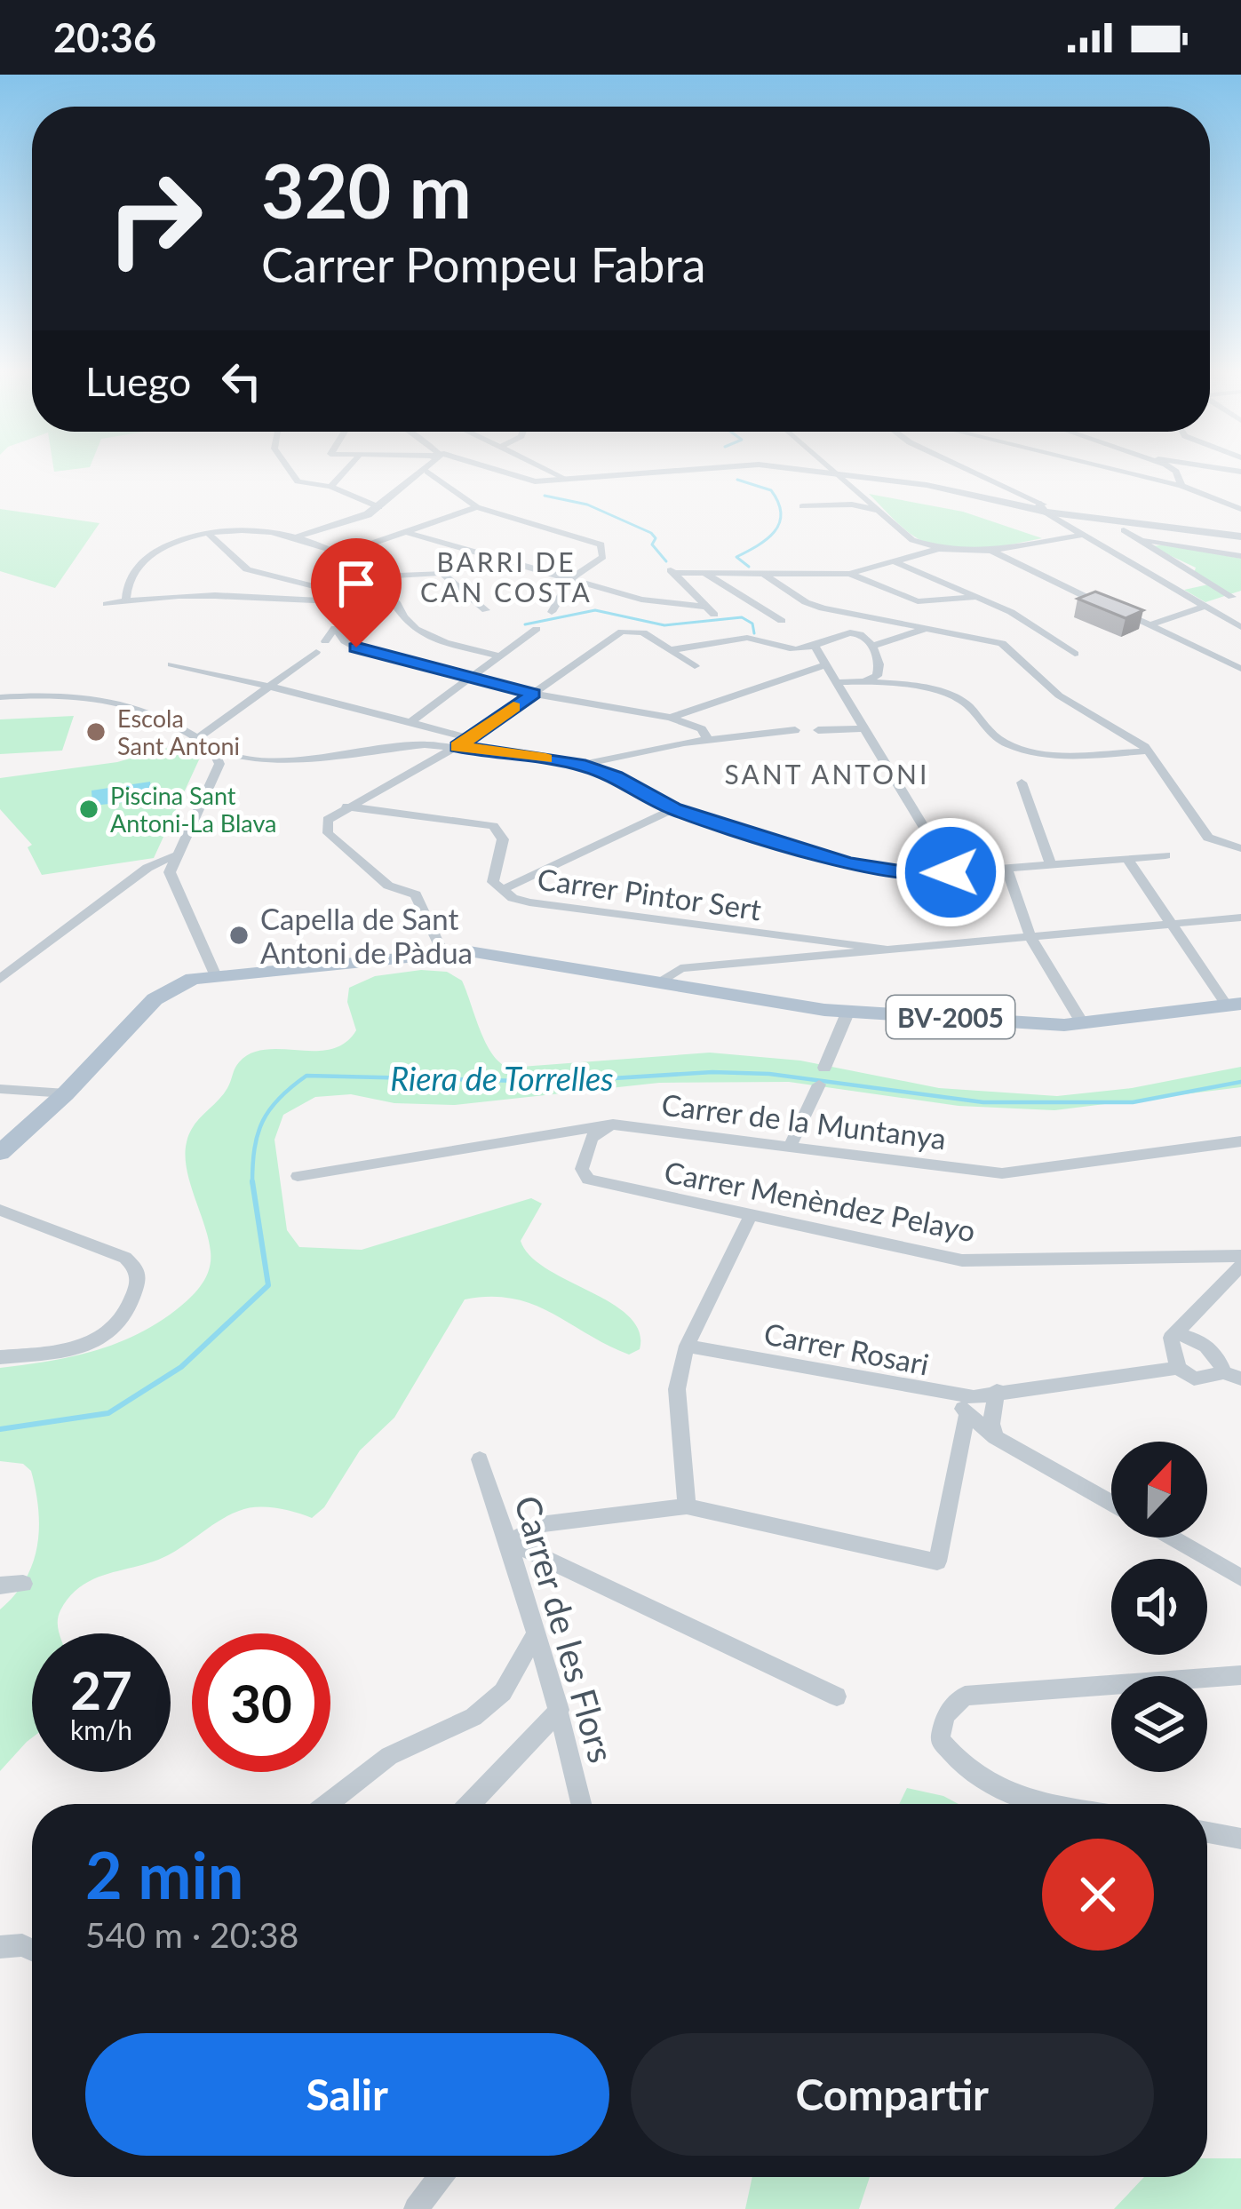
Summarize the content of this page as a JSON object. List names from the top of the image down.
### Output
{
  "streets": {
    "main road": ["BV-2005"],
    "street": [
      "Carrer Pintor Sert",
      "Carrer de la Muntanya",
      "Carrer Menèndez Pelayo",
      "Carrer Rosari",
      "Carrer de les Flors"
    ]
  },
  "crossings": [
    ["Carrer de la Muntanya", "Carrer Menèndez Pelayo"]
  ],
  "districts": ["BARRI DE CAN COSTA", "SANT ANTONI"],
  "water": ["Riera de Torrelles"],
  "places": ["Escola Sant Antoni", "Piscina Sant Antoni-La Blava", "Capella de Sant Antoni de Pàdua"],
  "north": "top",
  "page": {
    "status": "20:36",
    "turn": ["320 m", "Carrer Pompeu Fabra"],
    "then": "Luego",
    "speed": "27 km/h",
    "limit": "30",
    "heading": ["2 min", "540 m · 20:38"],
    "buttons": ["Salir", "Compartir"]
  }
}
